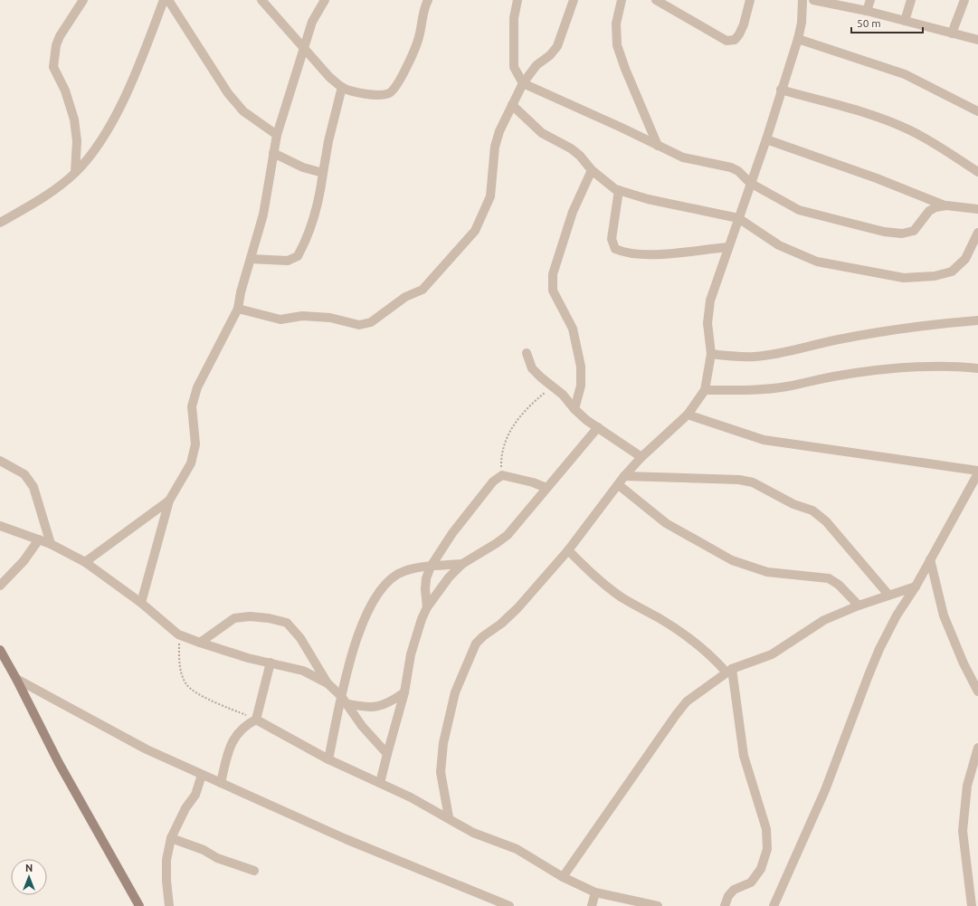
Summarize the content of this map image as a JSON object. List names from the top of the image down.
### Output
{
  "scale_bar": "50 m",
  "north": "top"
}
